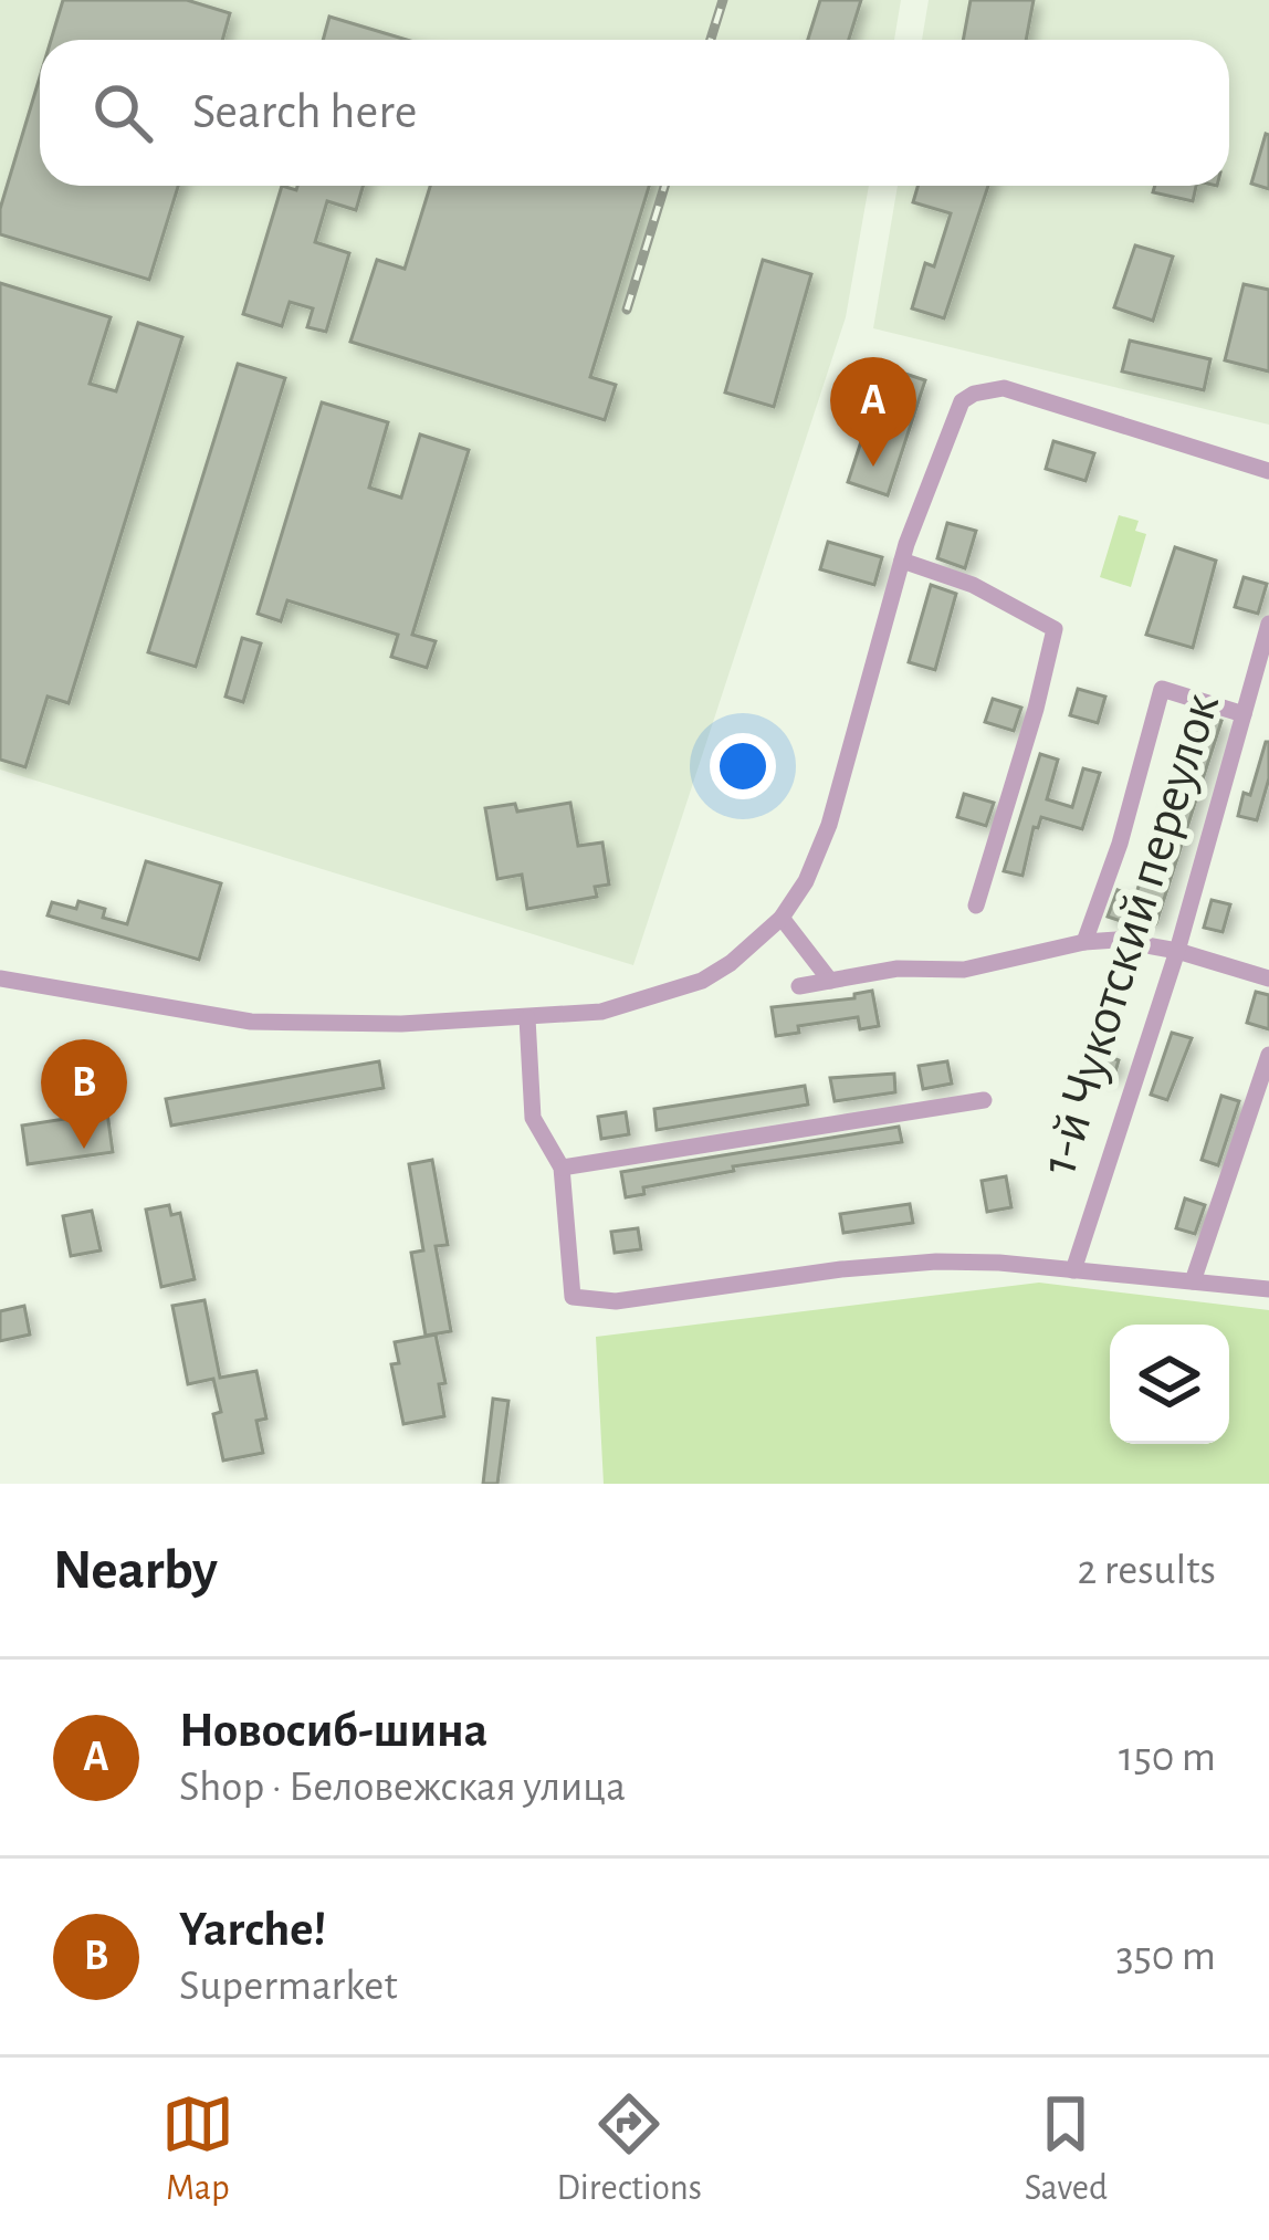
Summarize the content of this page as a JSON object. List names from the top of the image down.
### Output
{
  "streets": {
    "street": ["1-й Чукотский переулок"]
  },
  "page": {
    "search": "Search here",
    "pins": ["A", "B"],
    "heading": ["Nearby", "2 results"],
    "list": [
      {
        "mark": "A",
        "name": "Новосиб-шина",
        "note": "Shop · Беловежская улица",
        "value": "150 m"
      },
      {
        "mark": "B",
        "name": "Yarche!",
        "note": "Supermarket",
        "value": "350 m"
      }
    ],
    "nav": ["Map", "Directions", "Saved"]
  }
}
